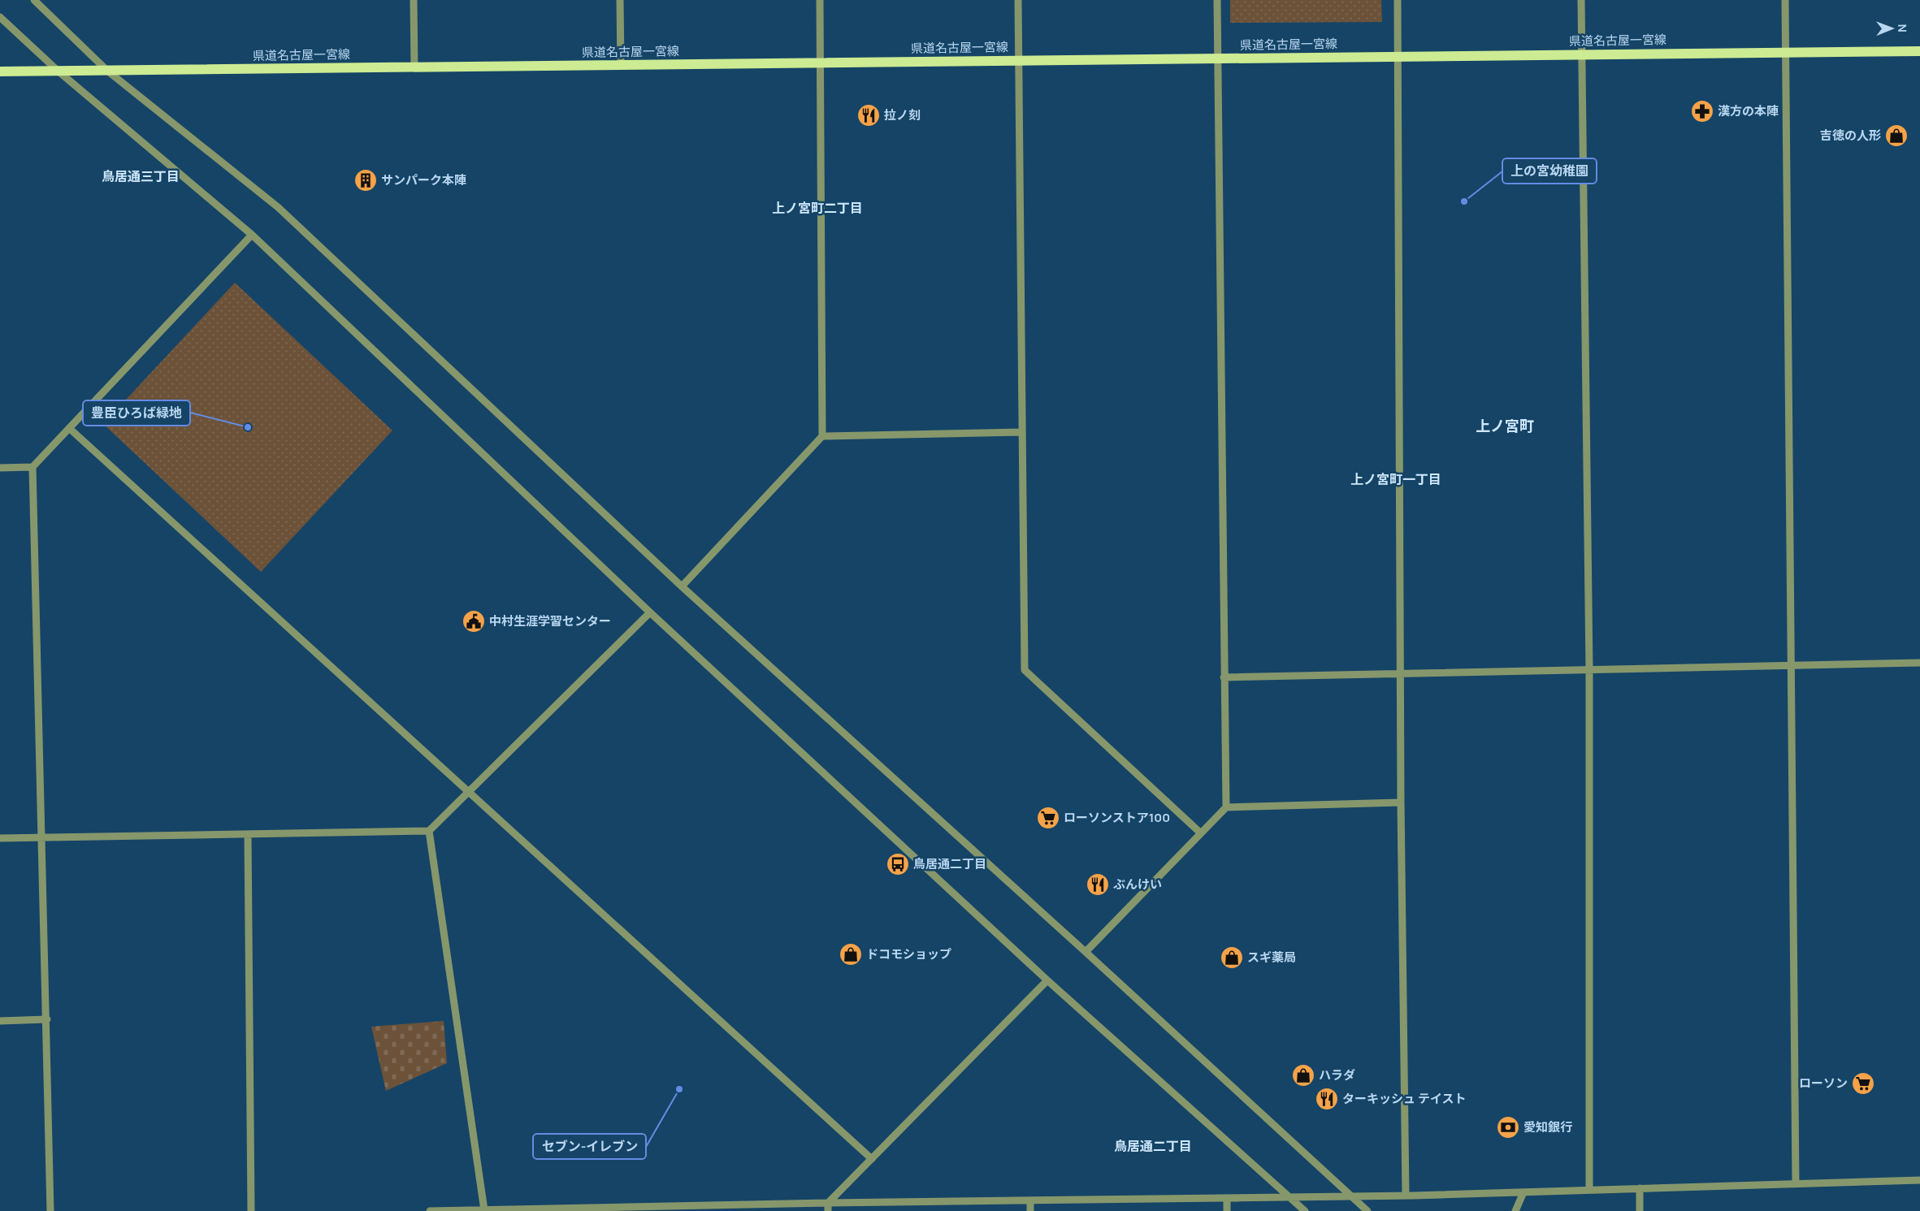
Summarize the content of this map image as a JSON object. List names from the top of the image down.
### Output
{
  "streets": {
    "main road": ["県道名古屋一宮線"]
  },
  "districts": [
    "鳥居通三丁目",
    "上ノ宮町二丁目",
    "上ノ宮町",
    "上ノ宮町一丁目",
    "鳥居通二丁目"
  ],
  "places": {
    "pharmacy": ["漢方の本陣"],
    "restaurant": ["拉ノ刻", "ぶんけい", "ターキッシュ テイスト"],
    "shop": [
      "吉徳の人形",
      "ドコモショップ",
      "スギ薬局",
      "ハラダ"
    ],
    "building": ["サンパーク本陣"],
    "other": ["上の宮幼稚園", "豊臣ひろば緑地", "セブン-イレブン"],
    "public building": ["中村生涯学習センター"],
    "supermarket": ["ローソンストア100", "ローソン"],
    "bus stop": ["鳥居通二丁目"],
    "bank": ["愛知銀行"]
  },
  "north": "right"
}
